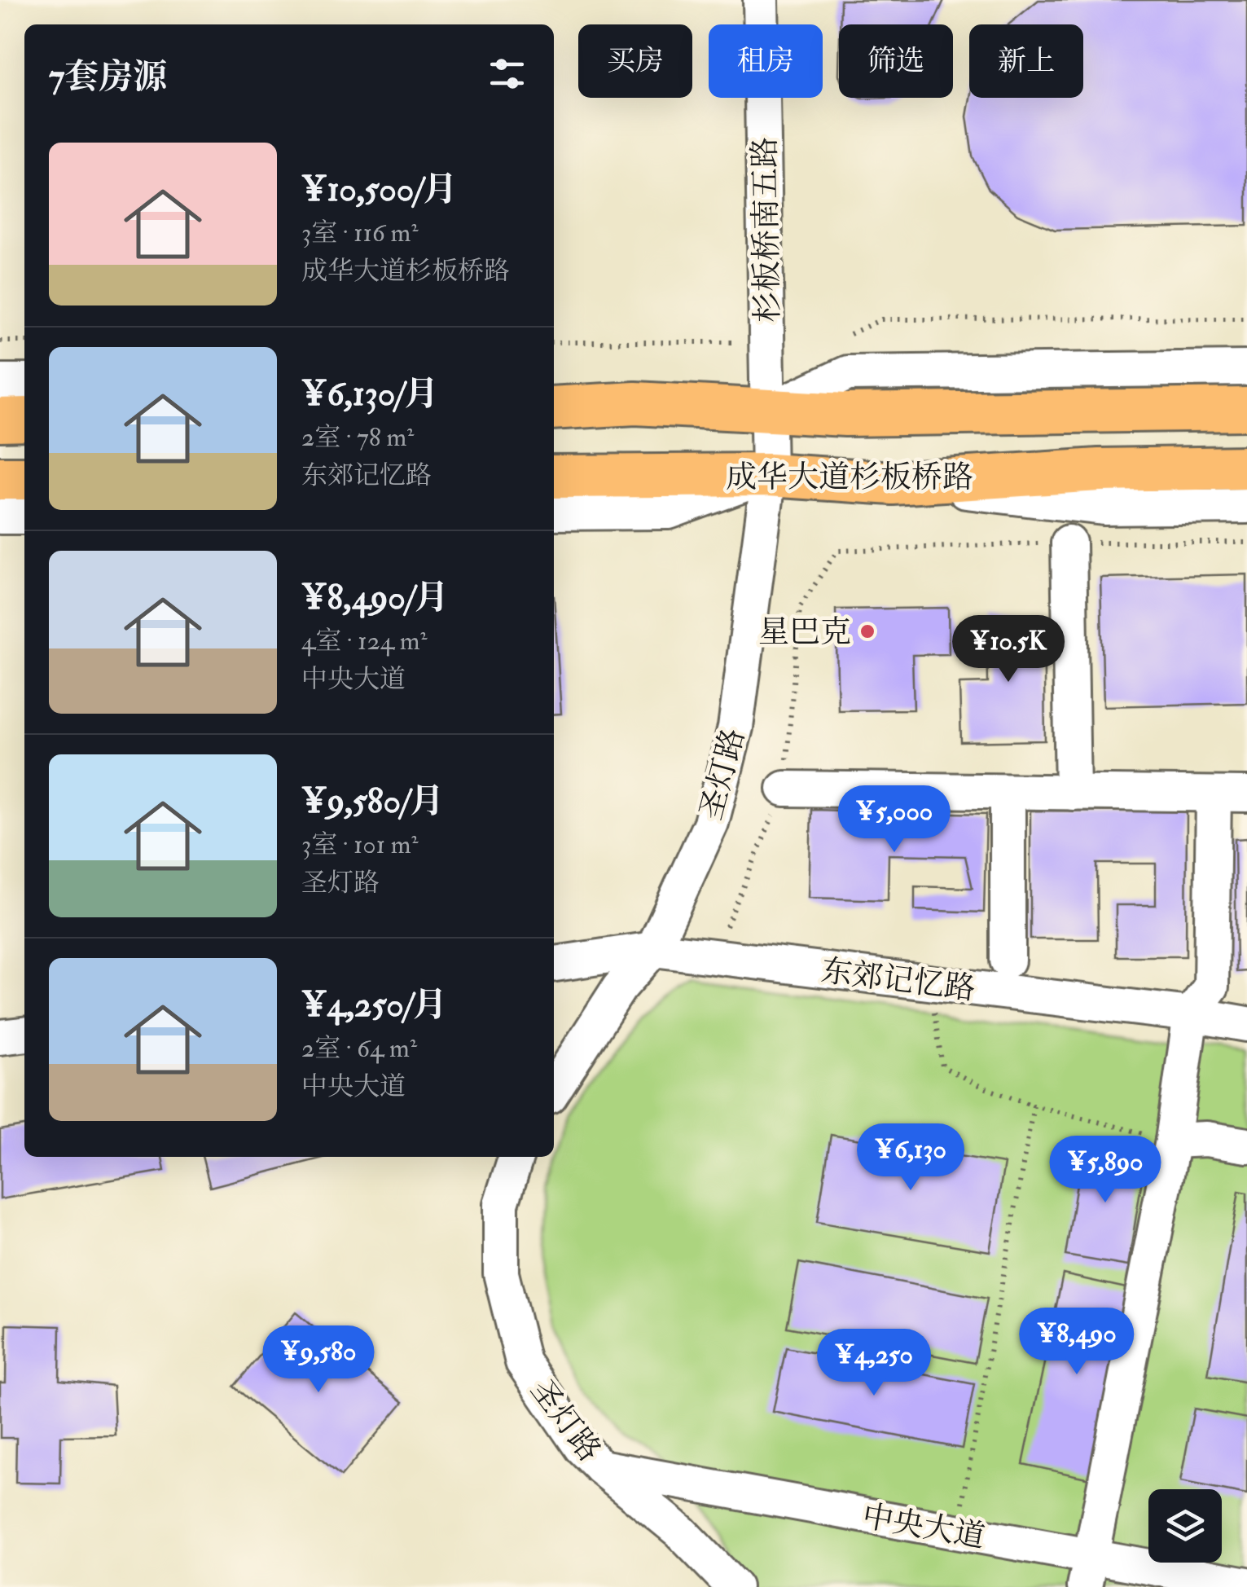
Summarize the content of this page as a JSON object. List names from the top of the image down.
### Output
{
  "streets": {
    "main road": ["成华大道杉板桥路"],
    "street": [
      "杉板桥南五路",
      "圣灯路",
      "东郊记忆路",
      "中央大道"
    ]
  },
  "crossings": [
    ["杉板桥南五路", "成华大道杉板桥路"],
    ["杉板桥南五路", "圣灯路"],
    ["成华大道杉板桥路", "圣灯路"],
    ["圣灯路", "东郊记忆路"],
    ["圣灯路", "中央大道"]
  ],
  "places": ["星巴克"],
  "page": {
    "chip": [
      "买房",
      "租房",
      "筛选",
      "新上"
    ],
    "heading": "7套房源",
    "list": [
      {
        "name": "¥10,500/月",
        "note": "3室 · 116 m² · 成华大道杉板桥路"
      },
      {
        "name": "¥6,130/月",
        "note": "2室 · 78 m² · 东郊记忆路"
      },
      {
        "name": "¥8,490/月",
        "note": "4室 · 124 m² · 中央大道"
      },
      {
        "name": "¥9,580/月",
        "note": "3室 · 101 m² · 圣灯路"
      },
      {
        "name": "¥4,250/月",
        "note": "2室 · 64 m² · 中央大道"
      }
    ],
    "price": [
      "¥10.5K",
      "¥5,000",
      "¥6,130",
      "¥5,890",
      "¥8,490",
      "¥9,580",
      "¥4,250"
    ]
  }
}
